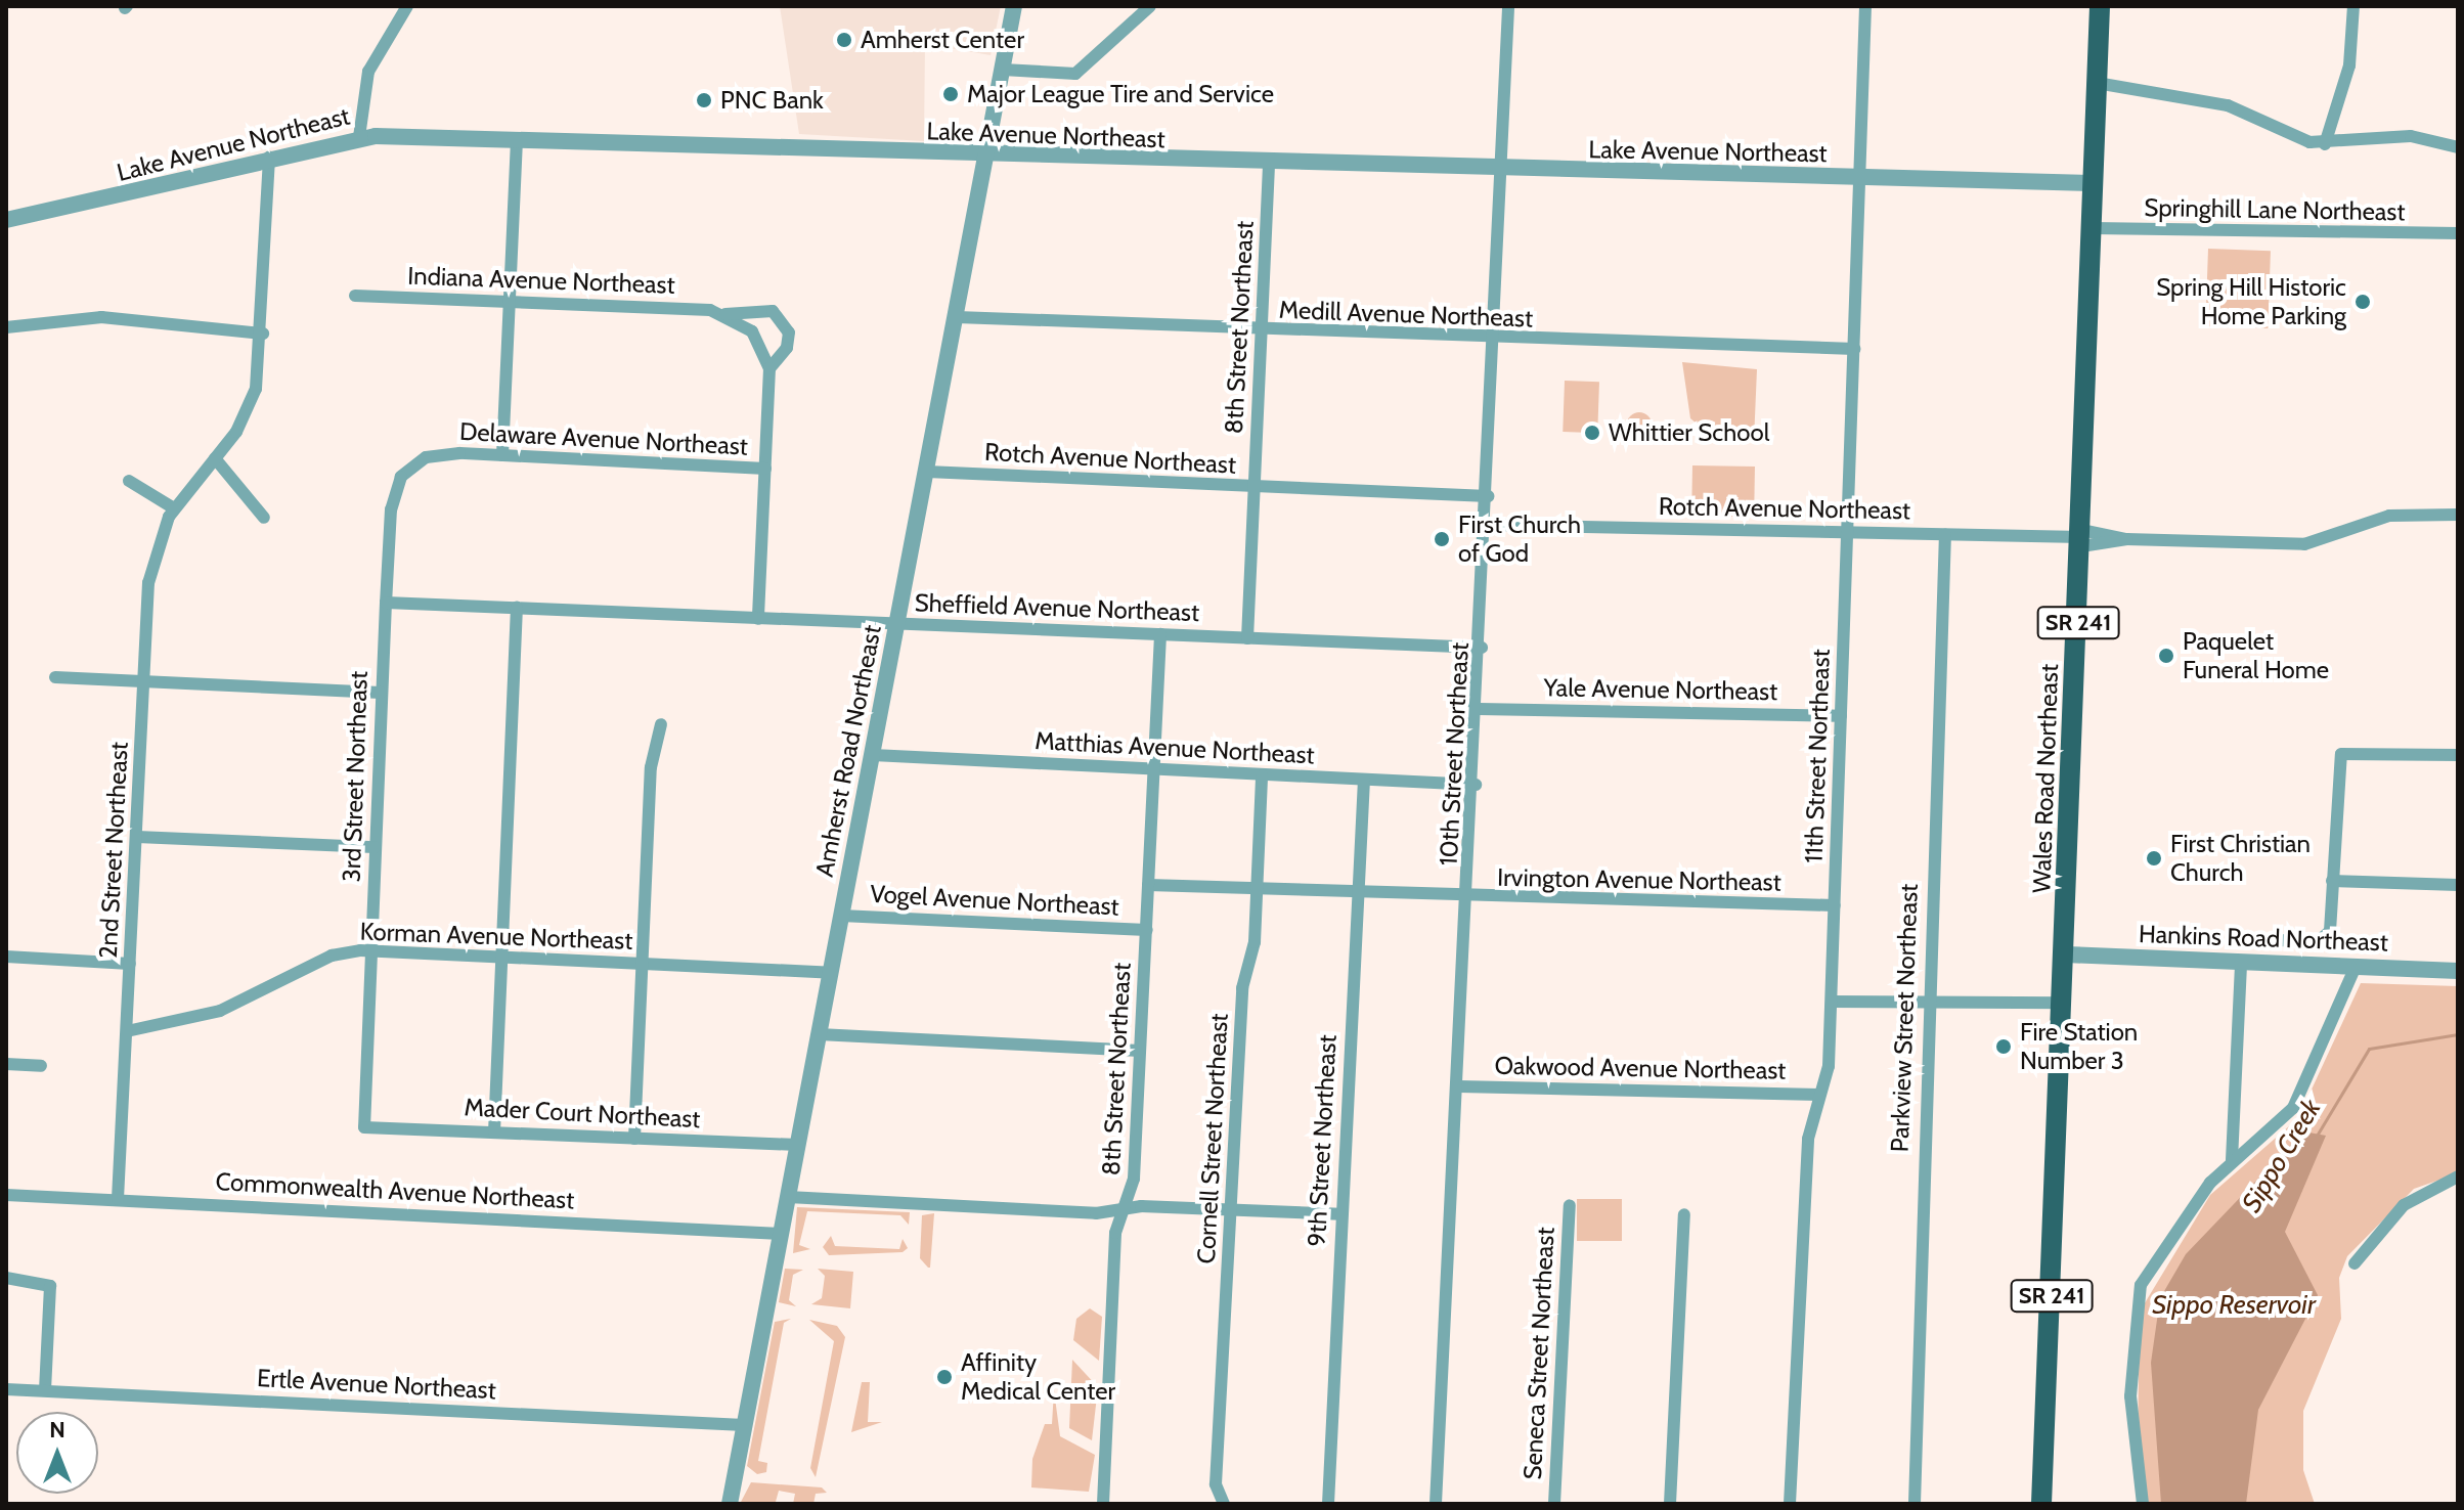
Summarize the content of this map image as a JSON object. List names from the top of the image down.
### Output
{
  "streets": {
    "main road": ["SR 241", "Wales Road Northeast"],
    "street": [
      "Lake Avenue Northeast",
      "Springhill Lane Northeast",
      "Indiana Avenue Northeast",
      "Medill Avenue Northeast",
      "8th Street Northeast",
      "Delaware Avenue Northeast",
      "Rotch Avenue Northeast",
      "Sheffield Avenue Northeast",
      "Yale Avenue Northeast",
      "Matthias Avenue Northeast",
      "Amherst Road Northeast",
      "10th Street Northeast",
      "11th Street Northeast",
      "3rd Street Northeast",
      "2nd Street Northeast",
      "Irvington Avenue Northeast",
      "Vogel Avenue Northeast",
      "Korman Avenue Northeast",
      "Hankins Road Northeast",
      "Parkview Street Northeast",
      "Oakwood Avenue Northeast",
      "Mader Court Northeast",
      "Cornell Street Northeast",
      "9th Street Northeast",
      "Commonwealth Avenue Northeast",
      "Seneca Street Northeast",
      "Ertle Avenue Northeast"
    ]
  },
  "crossings": [
    ["Lake Avenue Northeast", "8th Street Northeast"],
    ["Lake Avenue Northeast", "Amherst Road Northeast"],
    ["Lake Avenue Northeast", "10th Street Northeast"],
    ["Lake Avenue Northeast", "11th Street Northeast"],
    ["Lake Avenue Northeast", "Wales Road Northeast"],
    ["Lake Avenue Northeast", "2nd Street Northeast"],
    ["Springhill Lane Northeast", "Wales Road Northeast"],
    ["Medill Avenue Northeast", "8th Street Northeast"],
    ["Medill Avenue Northeast", "Amherst Road Northeast"],
    ["Medill Avenue Northeast", "10th Street Northeast"],
    ["Medill Avenue Northeast", "11th Street Northeast"],
    ["8th Street Northeast", "Rotch Avenue Northeast"],
    ["8th Street Northeast", "Sheffield Avenue Northeast"],
    ["8th Street Northeast", "Matthias Avenue Northeast"],
    ["8th Street Northeast", "Irvington Avenue Northeast"],
    ["8th Street Northeast", "Vogel Avenue Northeast"],
    ["Delaware Avenue Northeast", "3rd Street Northeast"],
    ["Rotch Avenue Northeast", "Amherst Road Northeast"],
    ["Rotch Avenue Northeast", "10th Street Northeast"],
    ["Rotch Avenue Northeast", "11th Street Northeast"],
    ["Rotch Avenue Northeast", "Wales Road Northeast"],
    ["Rotch Avenue Northeast", "Parkview Street Northeast"],
    ["Sheffield Avenue Northeast", "Amherst Road Northeast"],
    ["Sheffield Avenue Northeast", "10th Street Northeast"],
    ["Sheffield Avenue Northeast", "3rd Street Northeast"],
    ["Yale Avenue Northeast", "10th Street Northeast"],
    ["Yale Avenue Northeast", "11th Street Northeast"],
    ["Matthias Avenue Northeast", "Amherst Road Northeast"],
    ["Matthias Avenue Northeast", "10th Street Northeast"],
    ["Matthias Avenue Northeast", "Cornell Street Northeast"],
    ["Matthias Avenue Northeast", "9th Street Northeast"],
    ["Amherst Road Northeast", "Vogel Avenue Northeast"],
    ["Amherst Road Northeast", "Korman Avenue Northeast"],
    ["Amherst Road Northeast", "Mader Court Northeast"],
    ["Amherst Road Northeast", "Commonwealth Avenue Northeast"],
    ["Amherst Road Northeast", "Ertle Avenue Northeast"],
    ["10th Street Northeast", "Irvington Avenue Northeast"],
    ["10th Street Northeast", "Oakwood Avenue Northeast"],
    ["11th Street Northeast", "Irvington Avenue Northeast"],
    ["11th Street Northeast", "Oakwood Avenue Northeast"],
    ["3rd Street Northeast", "Korman Avenue Northeast"],
    ["3rd Street Northeast", "Mader Court Northeast"],
    ["Wales Road Northeast", "Hankins Road Northeast"],
    ["2nd Street Northeast", "Korman Avenue Northeast"],
    ["2nd Street Northeast", "Commonwealth Avenue Northeast"],
    ["Irvington Avenue Northeast", "Cornell Street Northeast"],
    ["Irvington Avenue Northeast", "9th Street Northeast"]
  ],
  "water": ["Sippo Creek", "Sippo Reservoir"],
  "places": [
    "Amherst Center",
    "Major League Tire and Service",
    "PNC Bank",
    "Spring Hill Historic Home Parking",
    "Whittier School",
    "First Church of God",
    "Paquelet Funeral Home",
    "First Christian Church",
    "Fire Station Number 3",
    "Affinity Medical Center"
  ],
  "north": "top"
}
